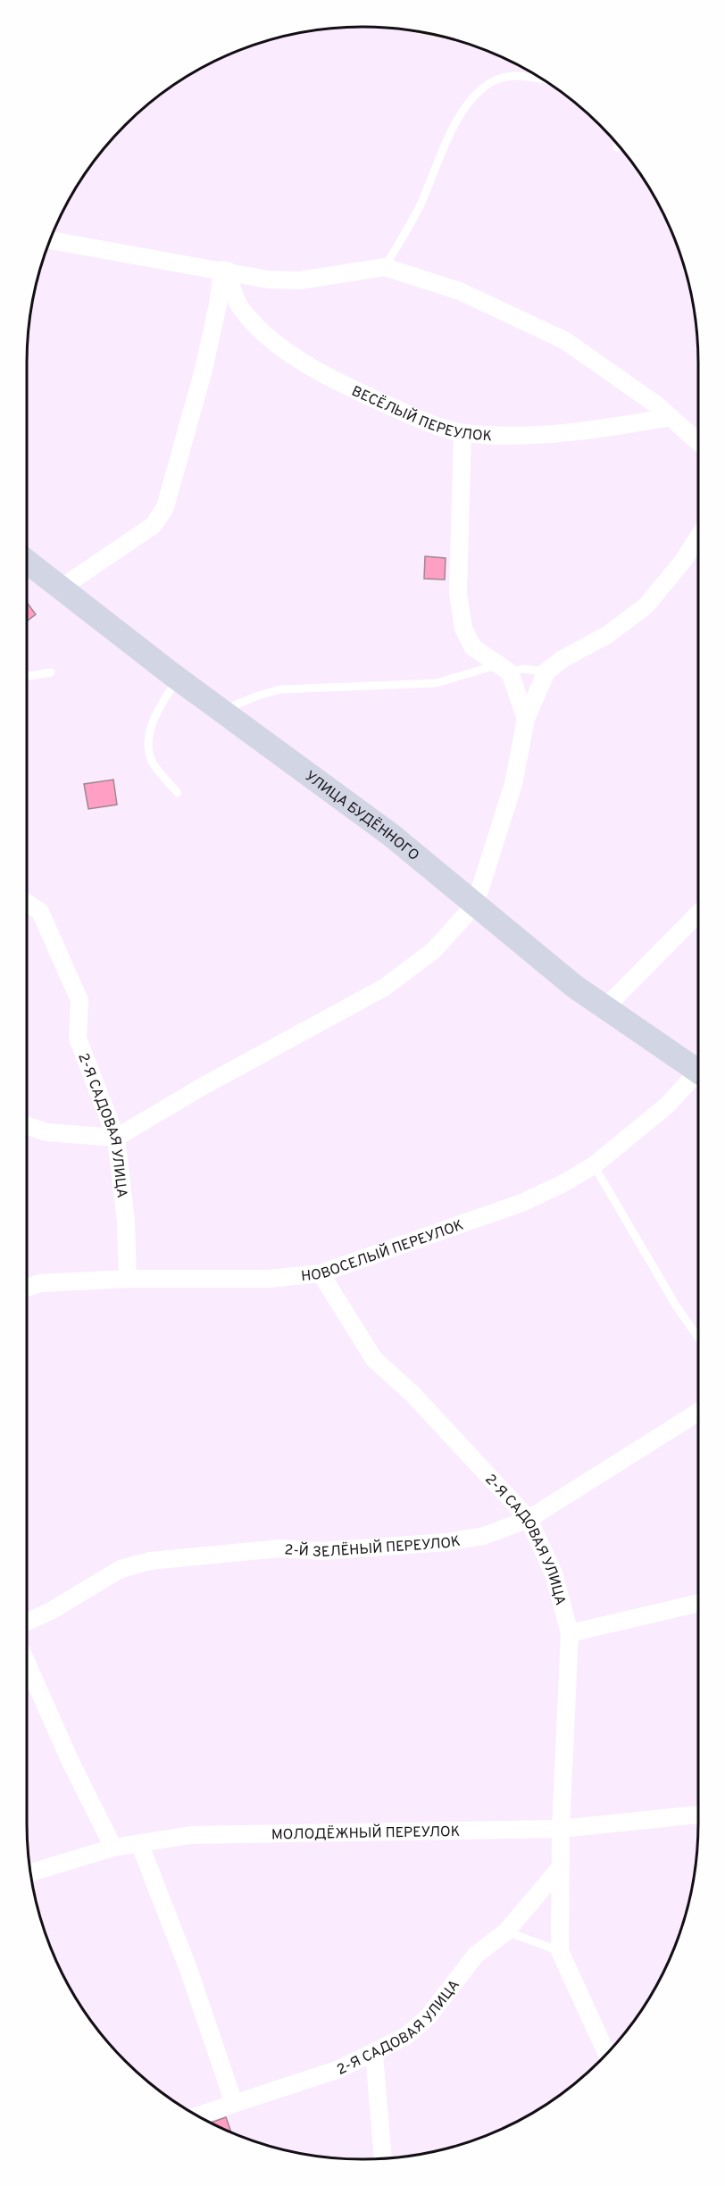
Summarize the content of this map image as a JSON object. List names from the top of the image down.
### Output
{
  "streets": {
    "main road": ["УЛИЦА БУДЁННОГО"],
    "street": [
      "ВЕСЁЛЫЙ ПЕРЕУЛОК",
      "2-Я САДОВАЯ УЛИЦА",
      "НОВОСЕЛЫЙ ПЕРЕУЛОК",
      "2-Й ЗЕЛЁНЫЙ ПЕРЕУЛОК",
      "МОЛОДЁЖНЫЙ ПЕРЕУЛОК"
    ]
  },
  "crossings": [
    ["2-Я САДОВАЯ УЛИЦА", "НОВОСЕЛЫЙ ПЕРЕУЛОК"],
    ["2-Я САДОВАЯ УЛИЦА", "2-Й ЗЕЛЁНЫЙ ПЕРЕУЛОК"],
    ["2-Я САДОВАЯ УЛИЦА", "МОЛОДЁЖНЫЙ ПЕРЕУЛОК"]
  ]
}
